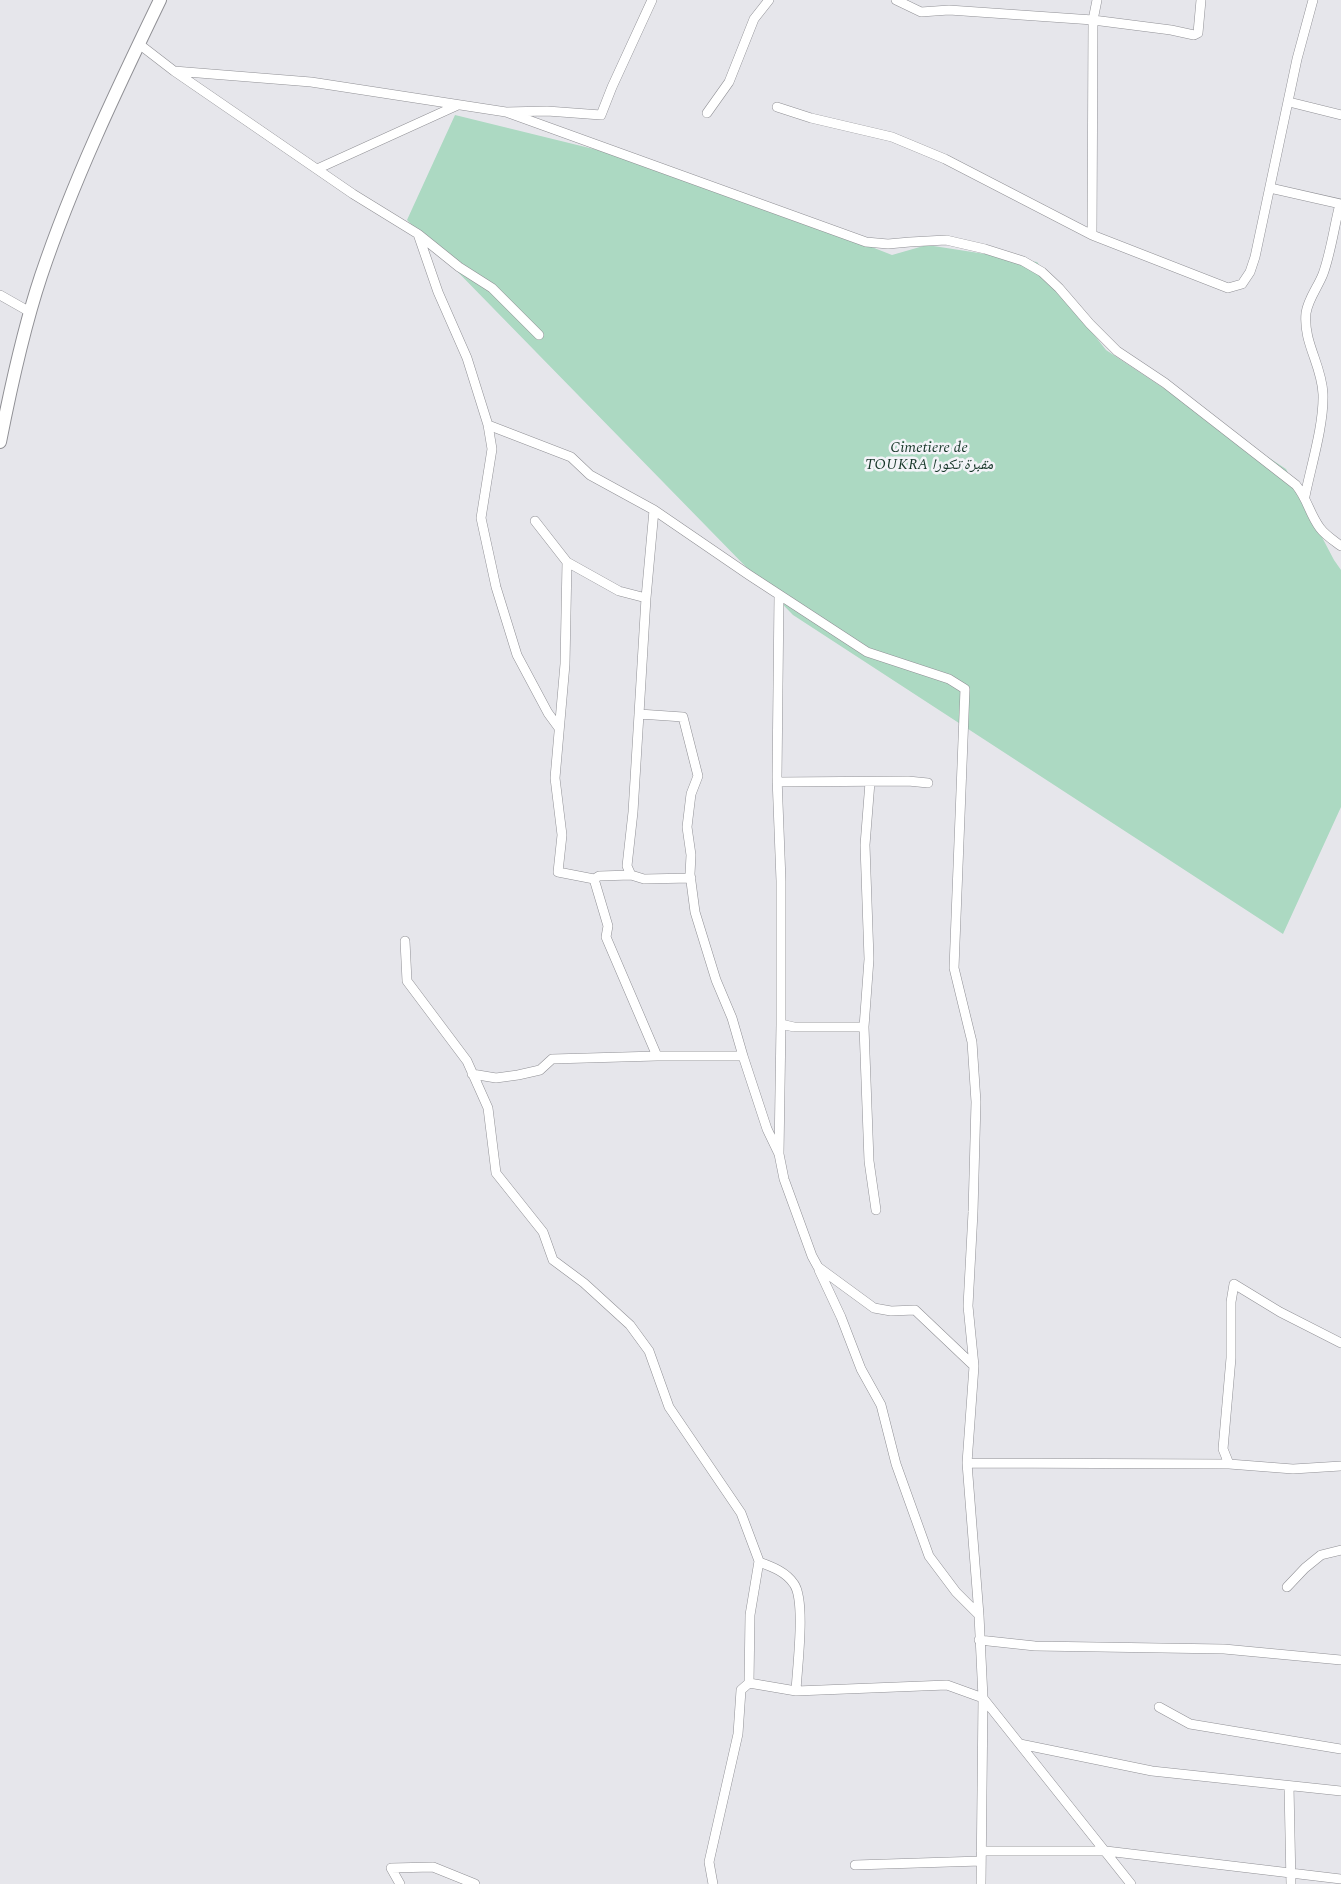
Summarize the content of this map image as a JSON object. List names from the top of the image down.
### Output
{
  "parks": ["Cimetiere de TOUKRA مقبرة تكورا"]
}
